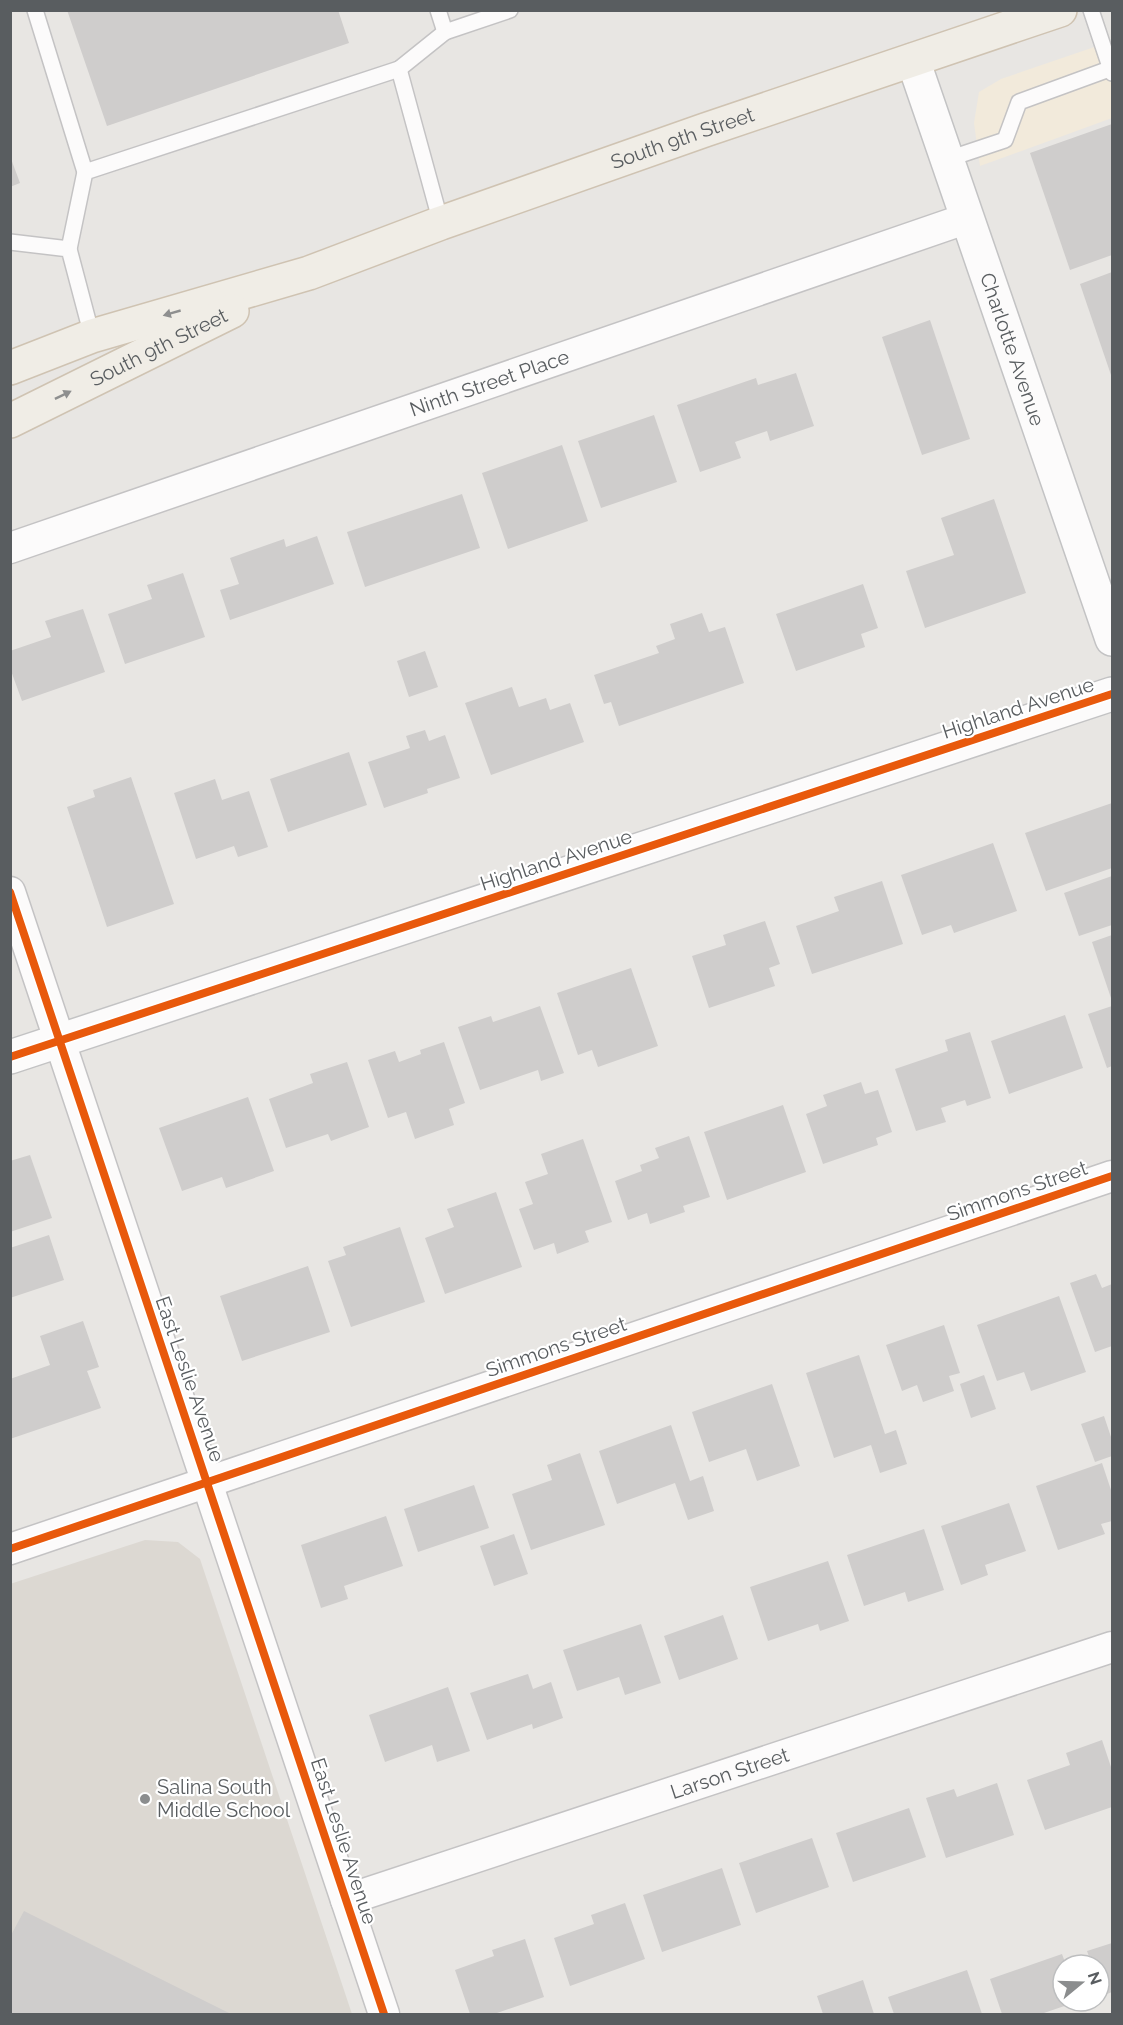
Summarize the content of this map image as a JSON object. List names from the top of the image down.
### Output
{
  "streets": {
    "main road": ["South 9th Street"],
    "street": [
      "Charlotte Avenue",
      "Ninth Street Place",
      "Highland Avenue",
      "Simmons Street",
      "East Leslie Avenue",
      "Larson Street"
    ]
  },
  "crossings": [
    ["South 9th Street", "Charlotte Avenue"],
    ["Charlotte Avenue", "Ninth Street Place"],
    ["Highland Avenue", "East Leslie Avenue"],
    ["Simmons Street", "East Leslie Avenue"],
    ["East Leslie Avenue", "Larson Street"]
  ],
  "places": ["Salina South Middle School"],
  "north": "right"
}
